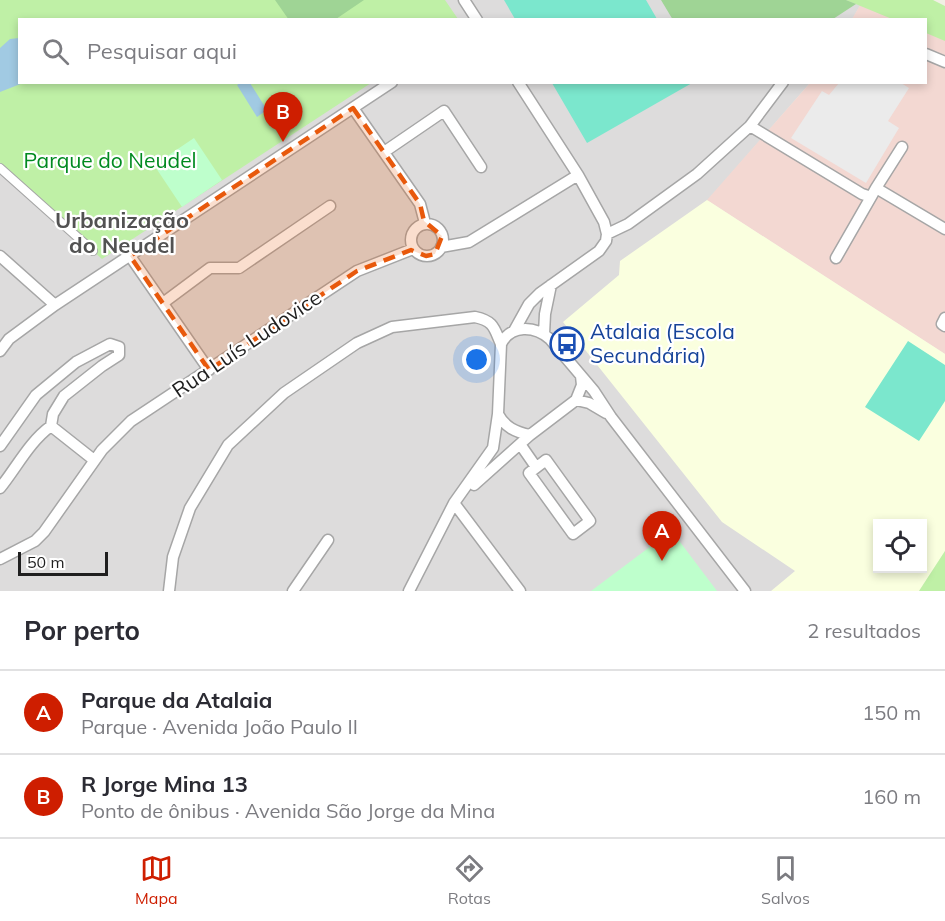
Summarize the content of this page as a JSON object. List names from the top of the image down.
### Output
{
  "streets": {
    "street": ["Rua Luís Ludovice"]
  },
  "districts": ["Urbanização do Neudel"],
  "parks": ["Parque do Neudel"],
  "places": {
    "bus stop": ["Atalaia (Escola Secundária)"]
  },
  "scale_bar": "50 m",
  "page": {
    "search": "Pesquisar aqui",
    "pins": ["B", "A"],
    "scale": "50 m",
    "heading": ["Por perto", "2 resultados"],
    "list": [
      {
        "mark": "A",
        "name": "Parque da Atalaia",
        "note": "Parque · Avenida João Paulo II",
        "value": "150 m"
      },
      {
        "mark": "B",
        "name": "R Jorge Mina 13",
        "note": "Ponto de ônibus · Avenida São Jorge da Mina",
        "value": "160 m"
      }
    ],
    "nav": ["Mapa", "Rotas", "Salvos"]
  }
}
